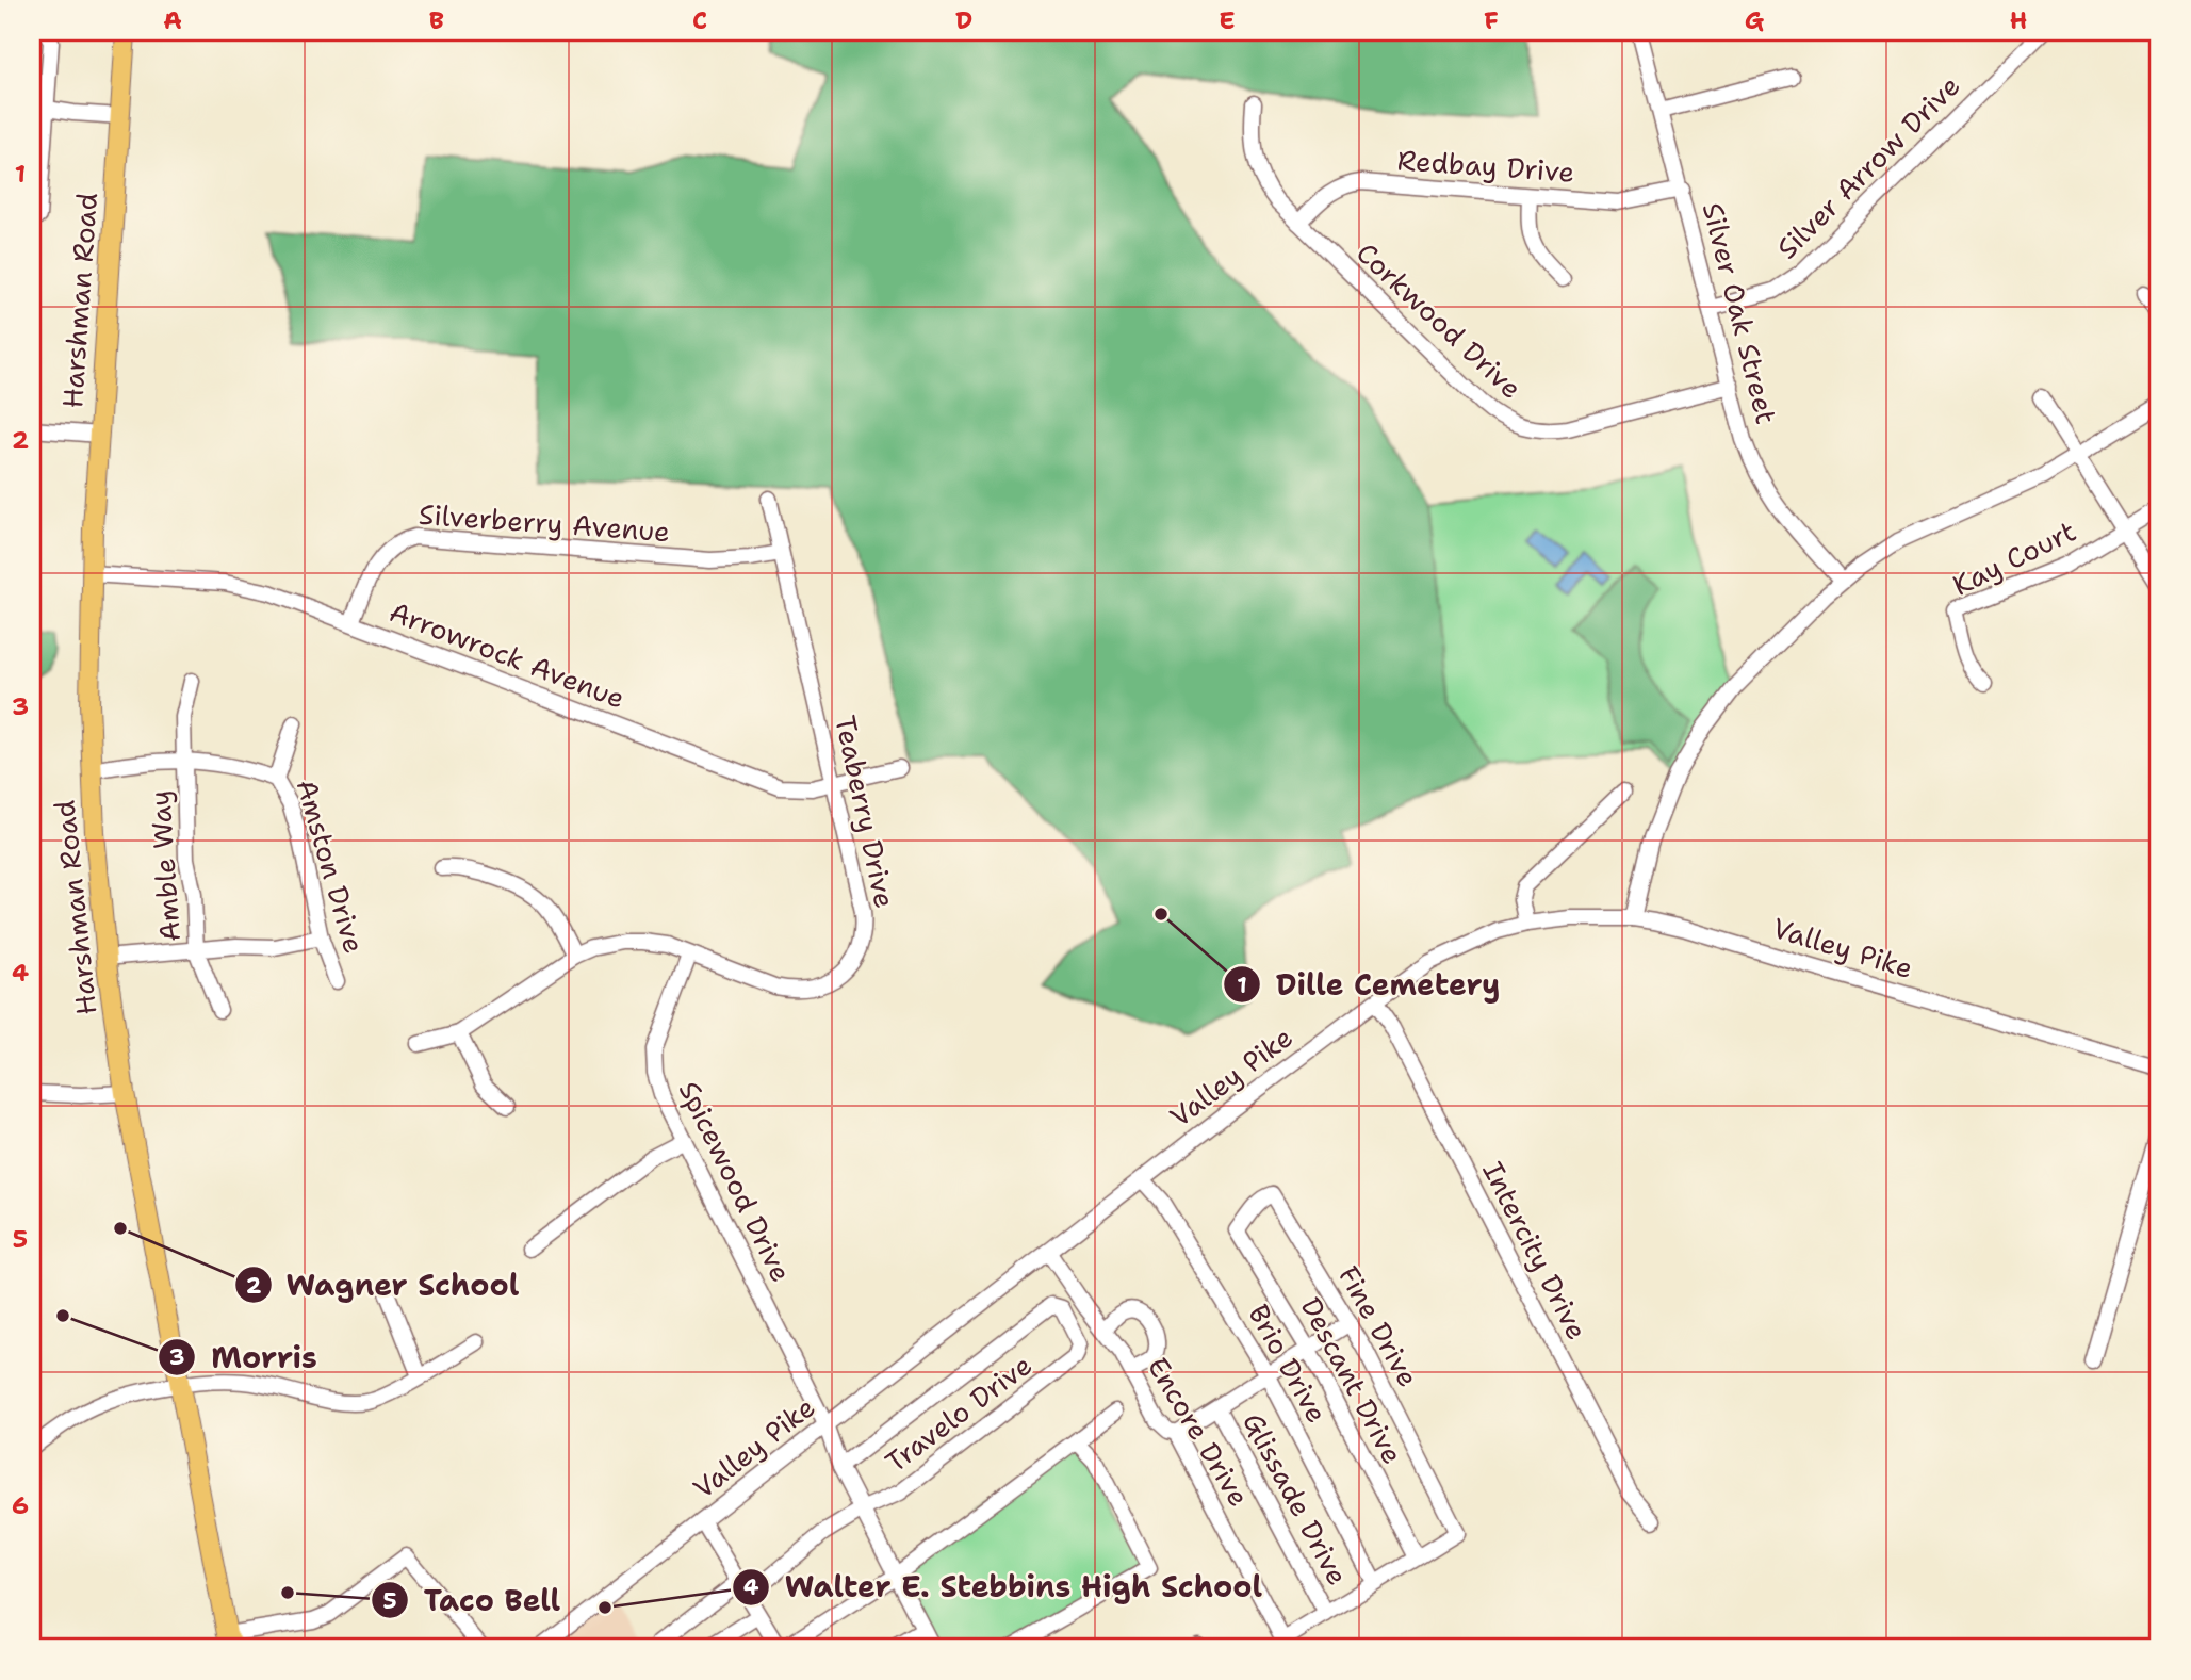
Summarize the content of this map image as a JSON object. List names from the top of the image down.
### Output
{
  "streets": {
    "main road": ["Harshman Road"],
    "street": [
      "Redbay Drive",
      "Silver Arrow Drive",
      "Silver Oak Street",
      "Corkwood Drive",
      "Silverberry Avenue",
      "Kay Court",
      "Arrowrock Avenue",
      "Teaberry Drive",
      "Amble Way",
      "Amston Drive",
      "Valley Pike",
      "Spicewood Drive",
      "Intercity Drive",
      "Fine Drive",
      "Brio Drive",
      "Descant Drive",
      "Travelo Drive",
      "Encore Drive",
      "Glissade Drive"
    ]
  },
  "crossings": [
    ["Redbay Drive", "Silver Oak Street"],
    ["Redbay Drive", "Corkwood Drive"],
    ["Silver Arrow Drive", "Silver Oak Street"],
    ["Harshman Road", "Arrowrock Avenue"],
    ["Harshman Road", "Amble Way"],
    ["Silver Oak Street", "Corkwood Drive"],
    ["Silverberry Avenue", "Arrowrock Avenue"],
    ["Silverberry Avenue", "Teaberry Drive"],
    ["Arrowrock Avenue", "Teaberry Drive"],
    ["Teaberry Drive", "Spicewood Drive"],
    ["Amble Way", "Amston Drive"],
    ["Valley Pike", "Spicewood Drive"],
    ["Valley Pike", "Intercity Drive"],
    ["Valley Pike", "Brio Drive"],
    ["Valley Pike", "Encore Drive"],
    ["Spicewood Drive", "Travelo Drive"],
    ["Fine Drive", "Descant Drive"]
  ],
  "places": [
    "Dille Cemetery",
    "Wagner School",
    "Morris",
    "Taco Bell",
    "Walter E. Stebbins High School"
  ],
  "grid": {
    "columns": [
      "A",
      "B",
      "C",
      "D",
      "E",
      "F",
      "G",
      "H"
    ],
    "rows": [
      "1",
      "2",
      "3",
      "4",
      "5",
      "6"
    ]
  }
}
